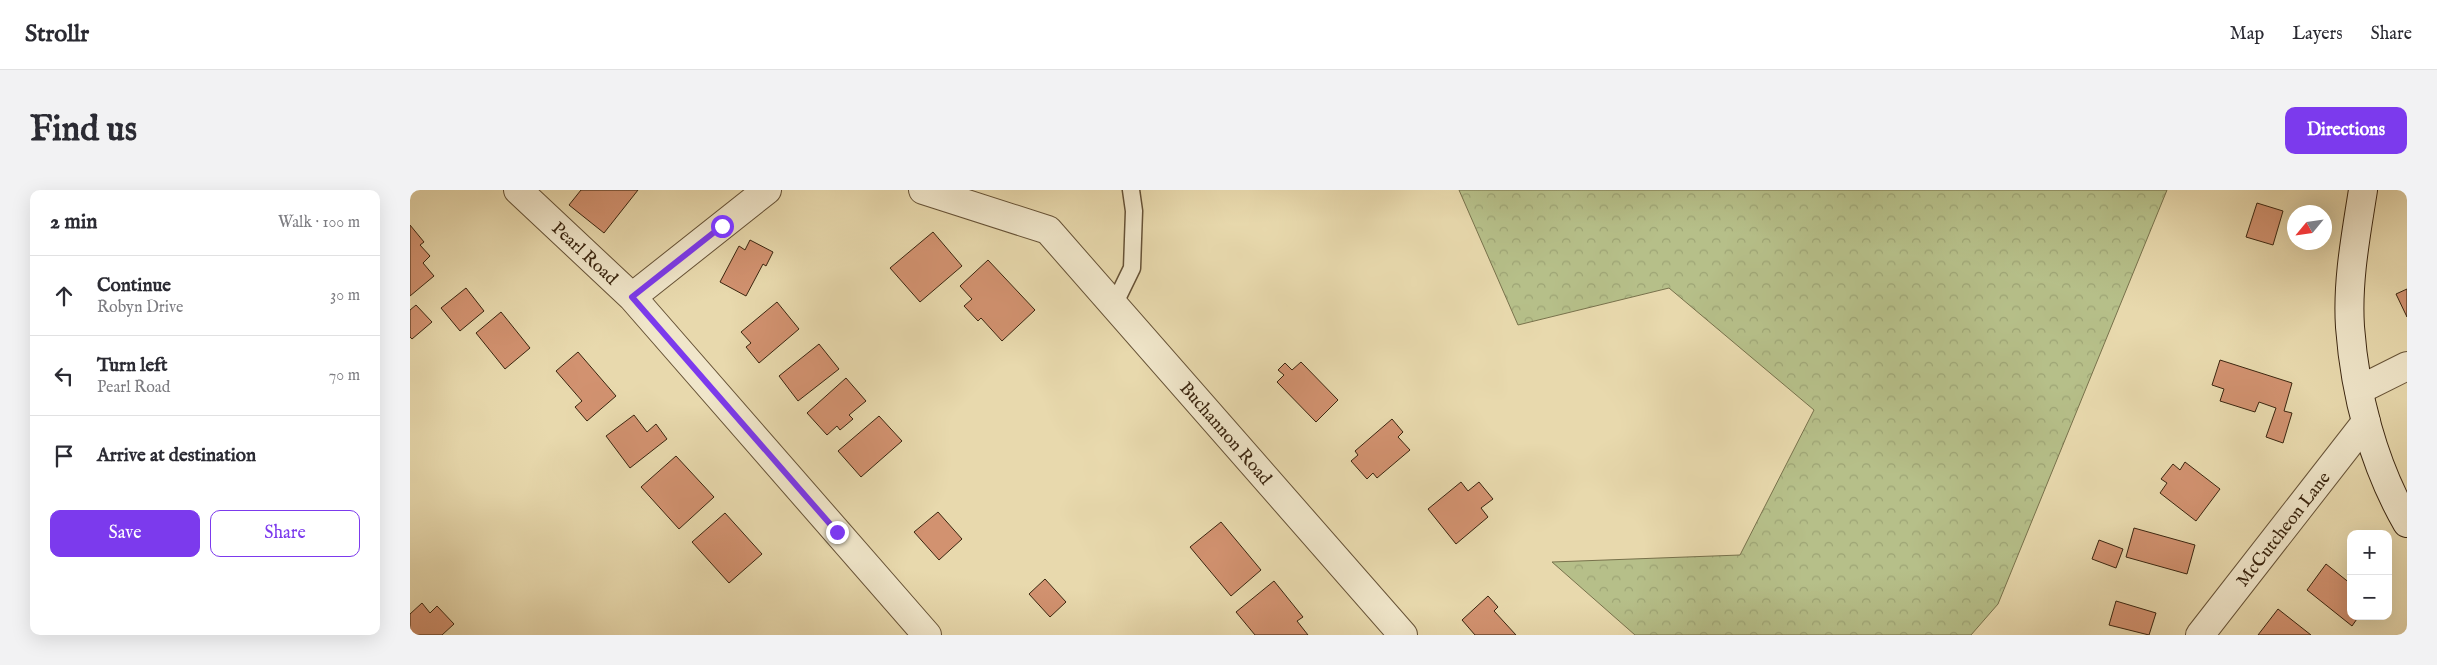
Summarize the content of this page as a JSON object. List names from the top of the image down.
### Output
{
  "streets": {
    "street": ["Pearl Road", "Buchannon Road", "McCutcheon Lane"]
  },
  "north": "bottom left",
  "page": {
    "header": "Strollr",
    "nav": ["Map", "Layers", "Share"],
    "buttons": [
      "Directions",
      ["Save", "Share"]
    ],
    "title": "Find us",
    "heading": ["2 min", "Walk · 100 m"],
    "list": [
      ["Continue", "Robyn Drive", "30 m"],
      ["Turn left", "Pearl Road", "70 m"],
      "Arrive at destination"
    ],
    "map_buttons": ["+", "−"]
  }
}
